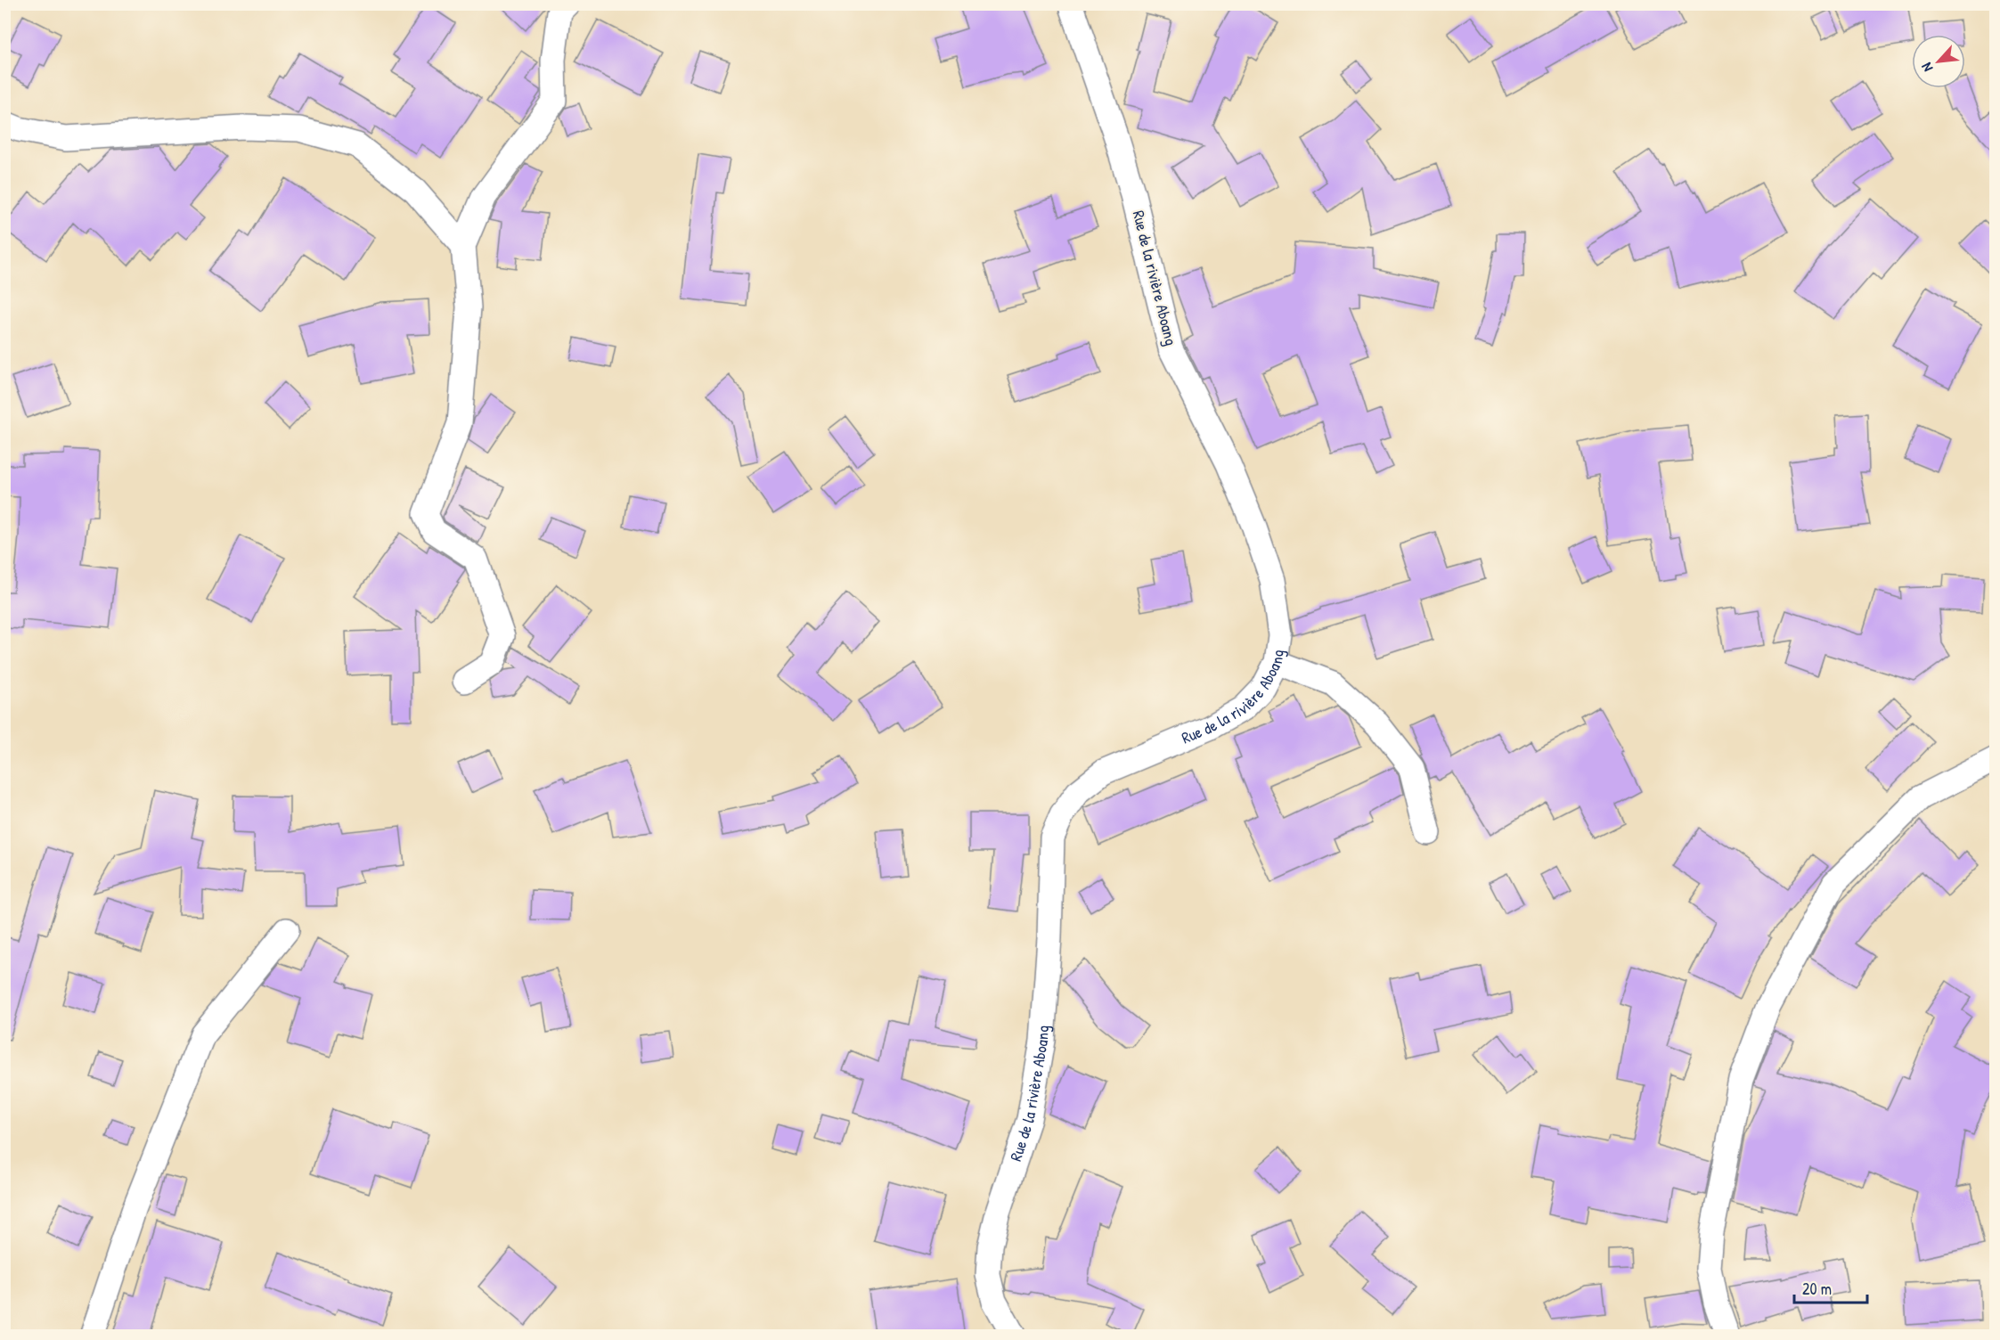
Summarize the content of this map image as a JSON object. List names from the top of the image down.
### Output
{
  "streets": {
    "street": ["Rue de la rivière Aboang"]
  },
  "scale_bar": "20 m",
  "north": "bottom left"
}
